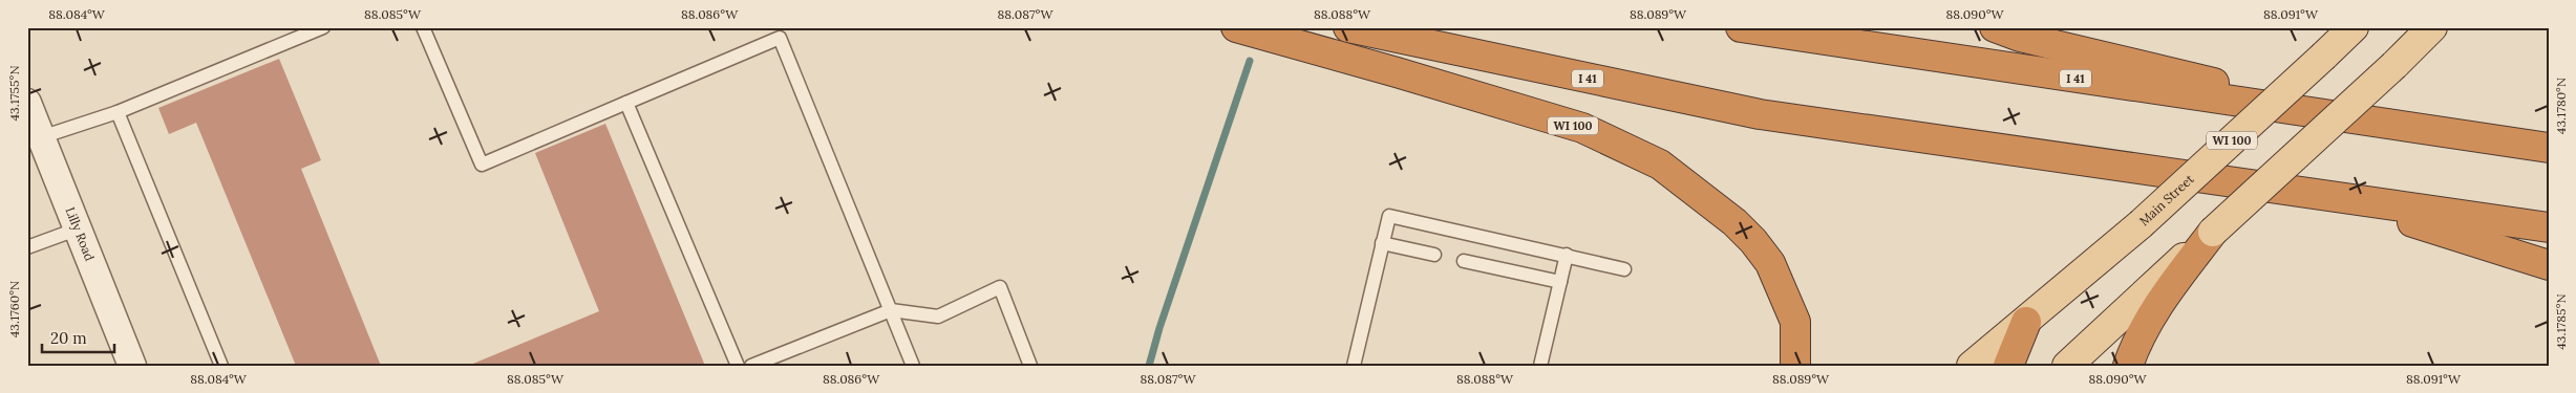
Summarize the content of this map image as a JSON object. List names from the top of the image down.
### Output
{
  "streets": {
    "highway": ["I 41", "WI 100"],
    "main road": ["Main Street"],
    "street": ["Lilly Road"]
  },
  "scale_bar": "20 m",
  "coordinates": [
    "88.084°W",
    "88.085°W",
    "88.086°W",
    "88.087°W",
    "88.088°W",
    "88.089°W",
    "88.090°W",
    "88.091°W",
    "43.1755°N",
    "43.1780°N",
    "43.1760°N",
    "43.1785°N"
  ]
}
